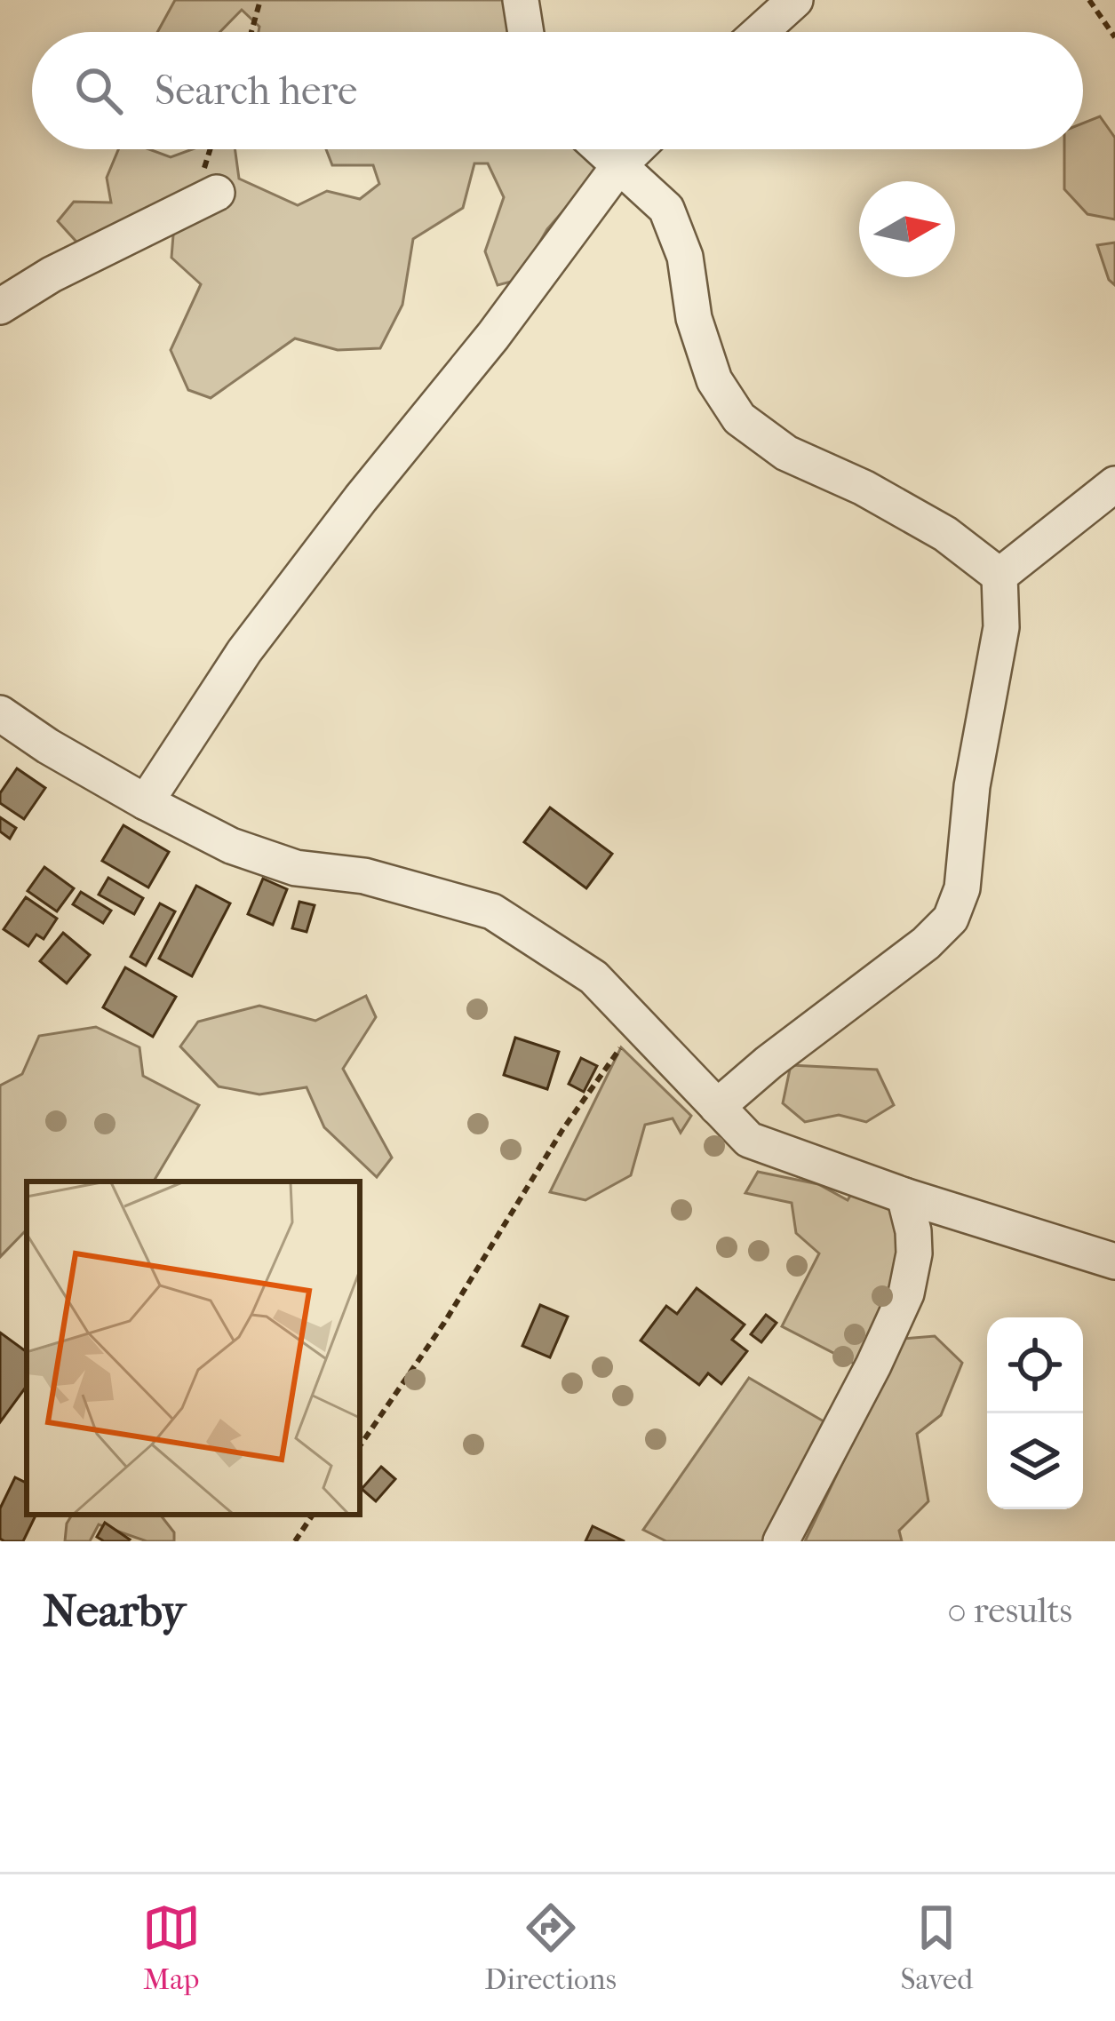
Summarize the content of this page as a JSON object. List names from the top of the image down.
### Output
{
  "north": "right",
  "page": {
    "search": "Search here",
    "heading": ["Nearby", "0 results"],
    "nav": ["Map", "Directions", "Saved"]
  }
}
